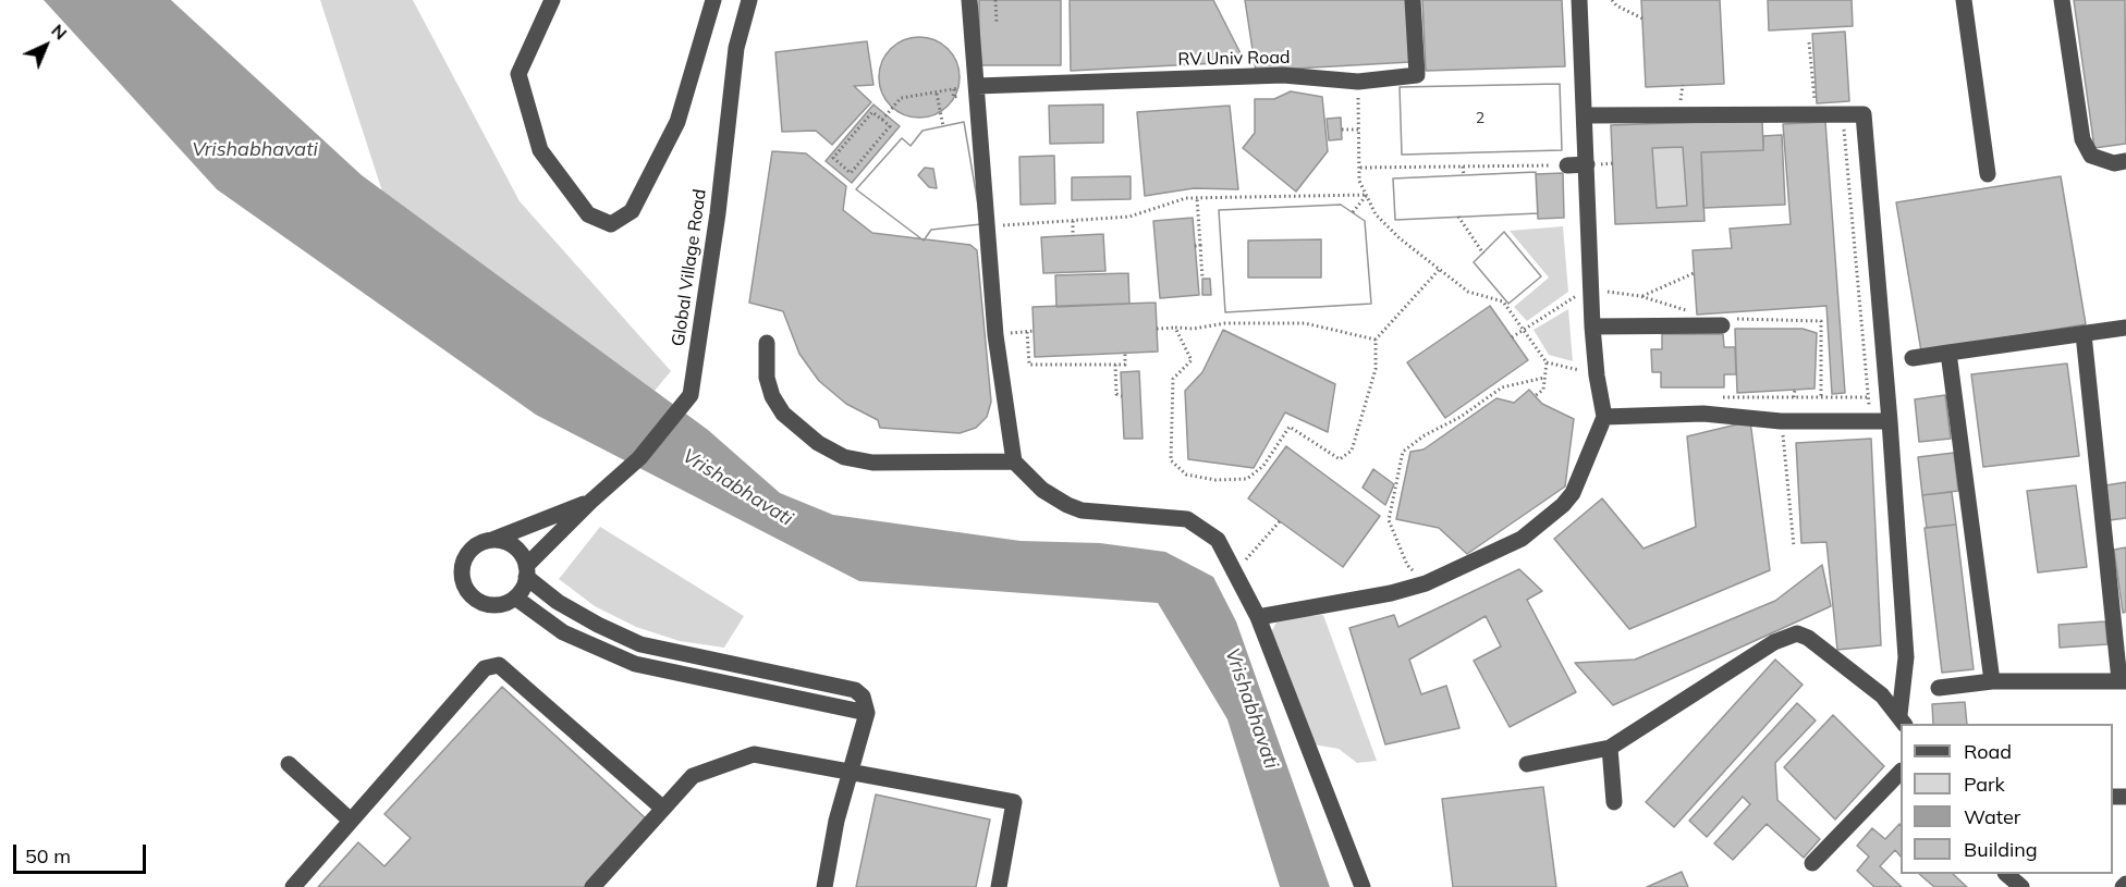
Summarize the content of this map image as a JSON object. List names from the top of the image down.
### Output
{
  "streets": {
    "street": ["RV Univ Road", "Global Village Road"]
  },
  "water": ["Vrishabhavati"],
  "house_numbers": ["2"],
  "legend": [
    "Road",
    "Park",
    "Water",
    "Building"
  ],
  "scale_bar": "50 m",
  "north": "top right"
}
